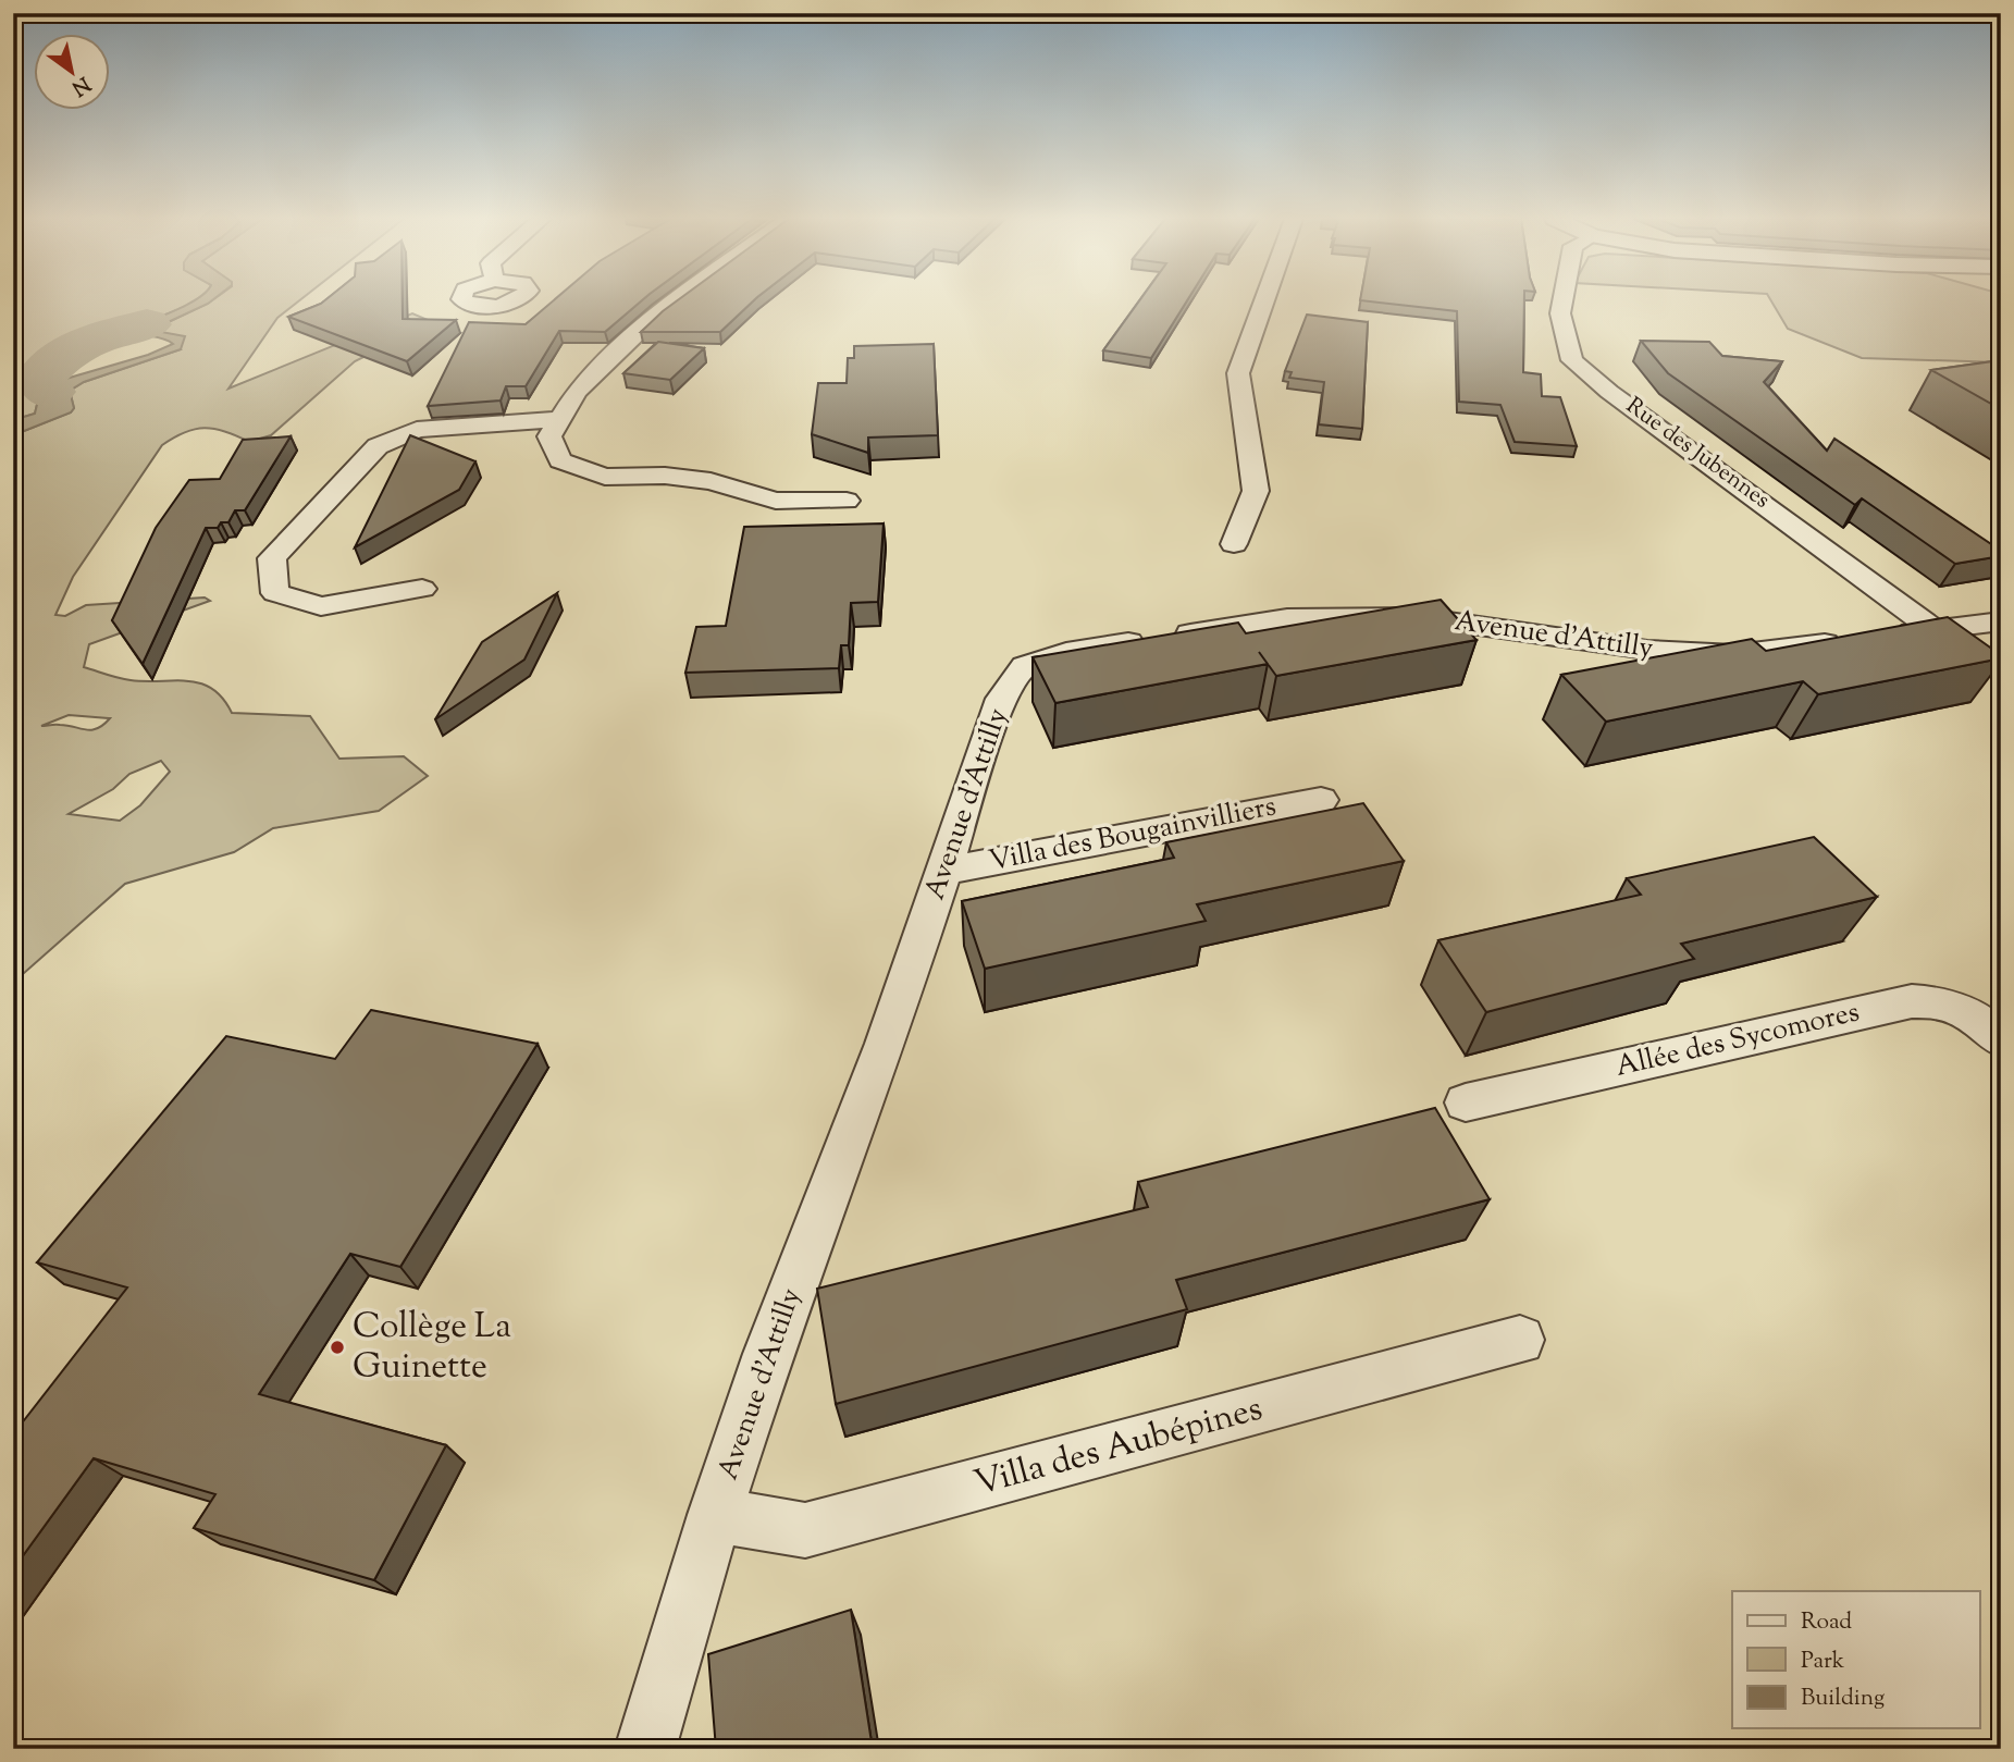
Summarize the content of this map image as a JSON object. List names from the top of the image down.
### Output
{
  "streets": {
    "street": [
      "Rue des Jubennes",
      "Avenue d'Attilly",
      "Villa des Bougainvilliers",
      "Allée des Sycomores",
      "Villa des Aubépines"
    ]
  },
  "crossings": [
    ["Rue des Jubennes", "Avenue d'Attilly"],
    ["Avenue d'Attilly", "Villa des Bougainvilliers"],
    ["Avenue d'Attilly", "Villa des Aubépines"]
  ],
  "places": ["Collège La Guinette"],
  "legend": ["Road", "Park", "Building"],
  "north": "bottom right"
}
